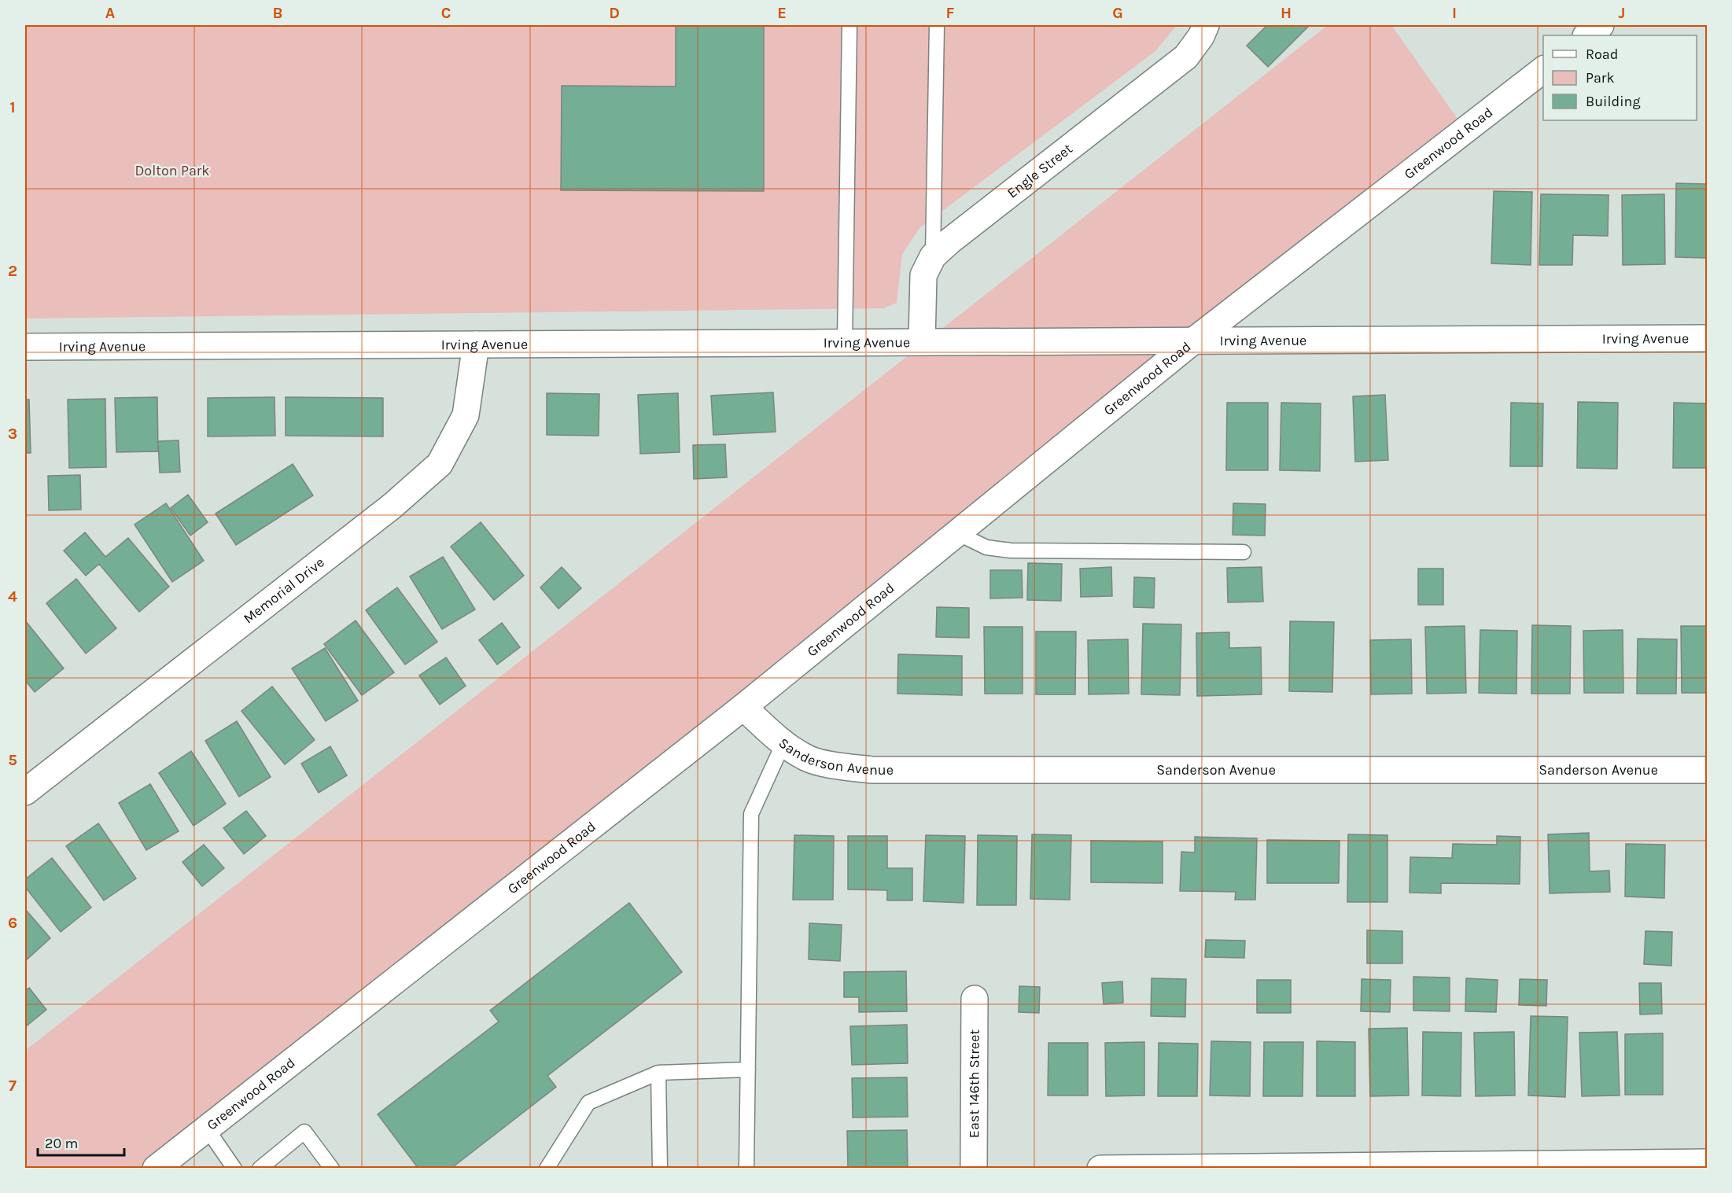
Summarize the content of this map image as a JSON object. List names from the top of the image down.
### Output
{
  "streets": {
    "street": [
      "Greenwood Road",
      "Engle Street",
      "Irving Avenue",
      "Memorial Drive",
      "Sanderson Avenue",
      "East 146th Street"
    ]
  },
  "crossings": [
    ["Greenwood Road", "Irving Avenue"],
    ["Greenwood Road", "Sanderson Avenue"],
    ["Engle Street", "Irving Avenue"],
    ["Irving Avenue", "Memorial Drive"]
  ],
  "parks": ["Dolton Park"],
  "legend": ["Road", "Park", "Building"],
  "scale_bar": "20 m",
  "grid": {
    "columns": [
      "A",
      "B",
      "C",
      "D",
      "E",
      "F",
      "G",
      "H",
      "I",
      "J"
    ],
    "rows": [
      "1",
      "2",
      "3",
      "4",
      "5",
      "6",
      "7"
    ]
  }
}
